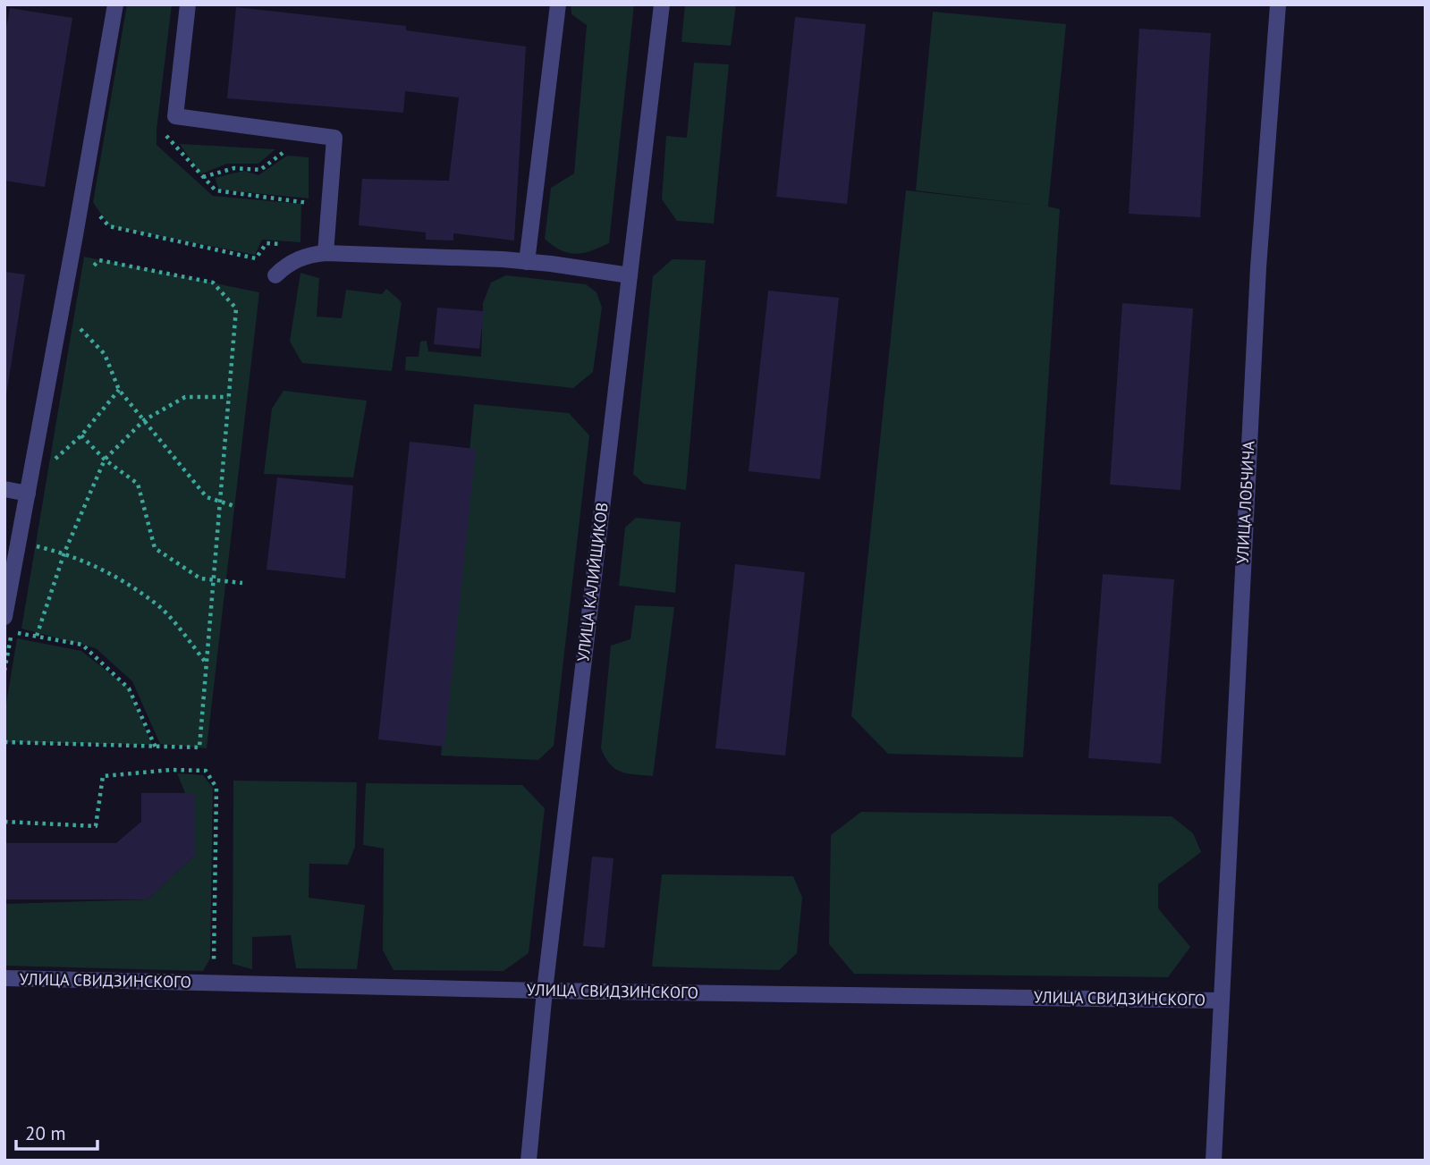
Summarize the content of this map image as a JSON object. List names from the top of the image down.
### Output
{
  "streets": {
    "street": ["УЛИЦА ЛОБЧИЧА", "УЛИЦА КАЛИЙЩИКОВ", "УЛИЦА СВИДЗИНСКОГО"]
  },
  "crossings": [
    ["УЛИЦА ЛОБЧИЧА", "УЛИЦА СВИДЗИНСКОГО"],
    ["УЛИЦА КАЛИЙЩИКОВ", "УЛИЦА СВИДЗИНСКОГО"]
  ],
  "scale_bar": "20 m"
}
